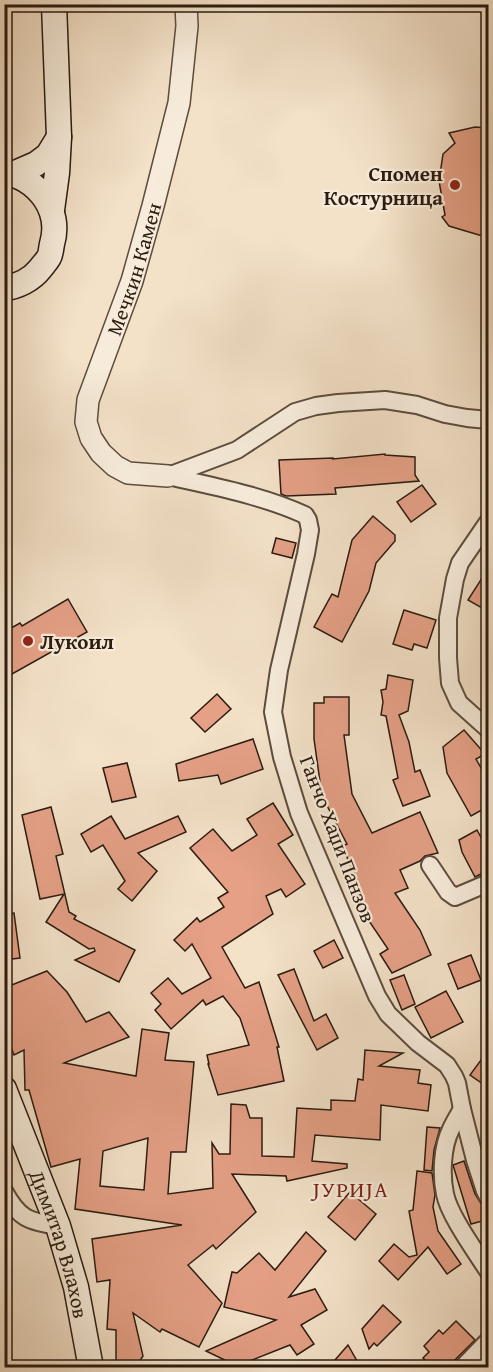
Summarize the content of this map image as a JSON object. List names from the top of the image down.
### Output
{
  "streets": {
    "main road": ["Димитар Влахов"],
    "street": ["Мечкин Камен", "Ганчо Хаџи Панзов"]
  },
  "crossings": [
    ["Мечкин Камен", "Ганчо Хаџи Панзов"]
  ],
  "districts": ["ЈУРИЈА"],
  "places": ["Спомен Костурница", "Лукоил"]
}
